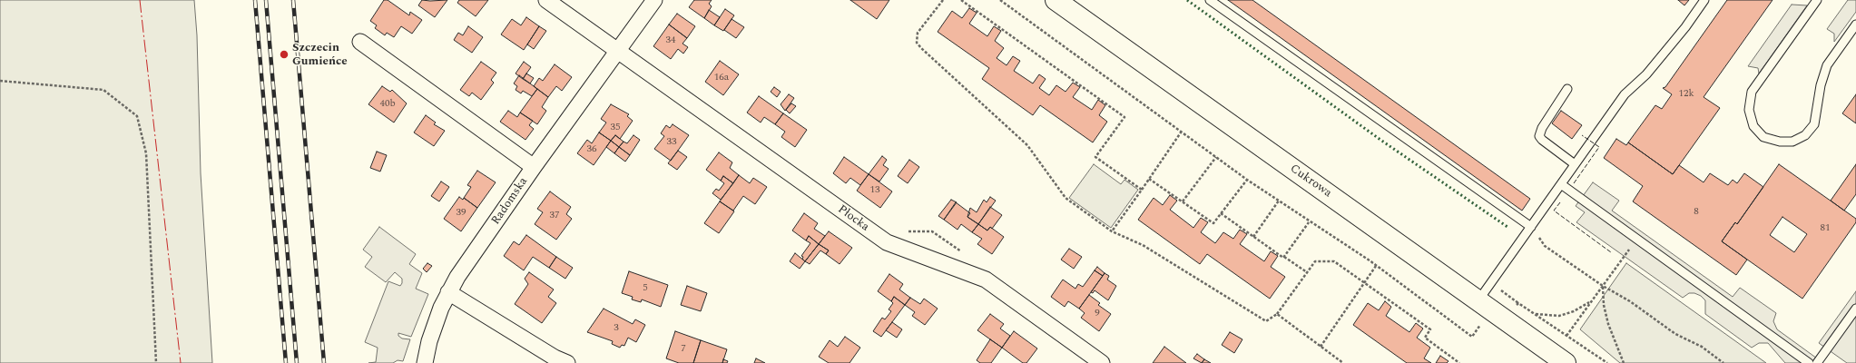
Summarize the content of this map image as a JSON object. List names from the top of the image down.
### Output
{
  "streets": {
    "street": ["Cukrowa", "Radomska", "Płocka"]
  },
  "crossings": [
    ["Radomska", "Płocka"]
  ],
  "places": ["Szczecin Gumieńce"],
  "house_numbers": [
    "34",
    "16a",
    "12k",
    "40b",
    "35",
    "33",
    "36",
    "13",
    "8",
    "39",
    "37",
    "81",
    "5",
    "9",
    "3",
    "7"
  ]
}
